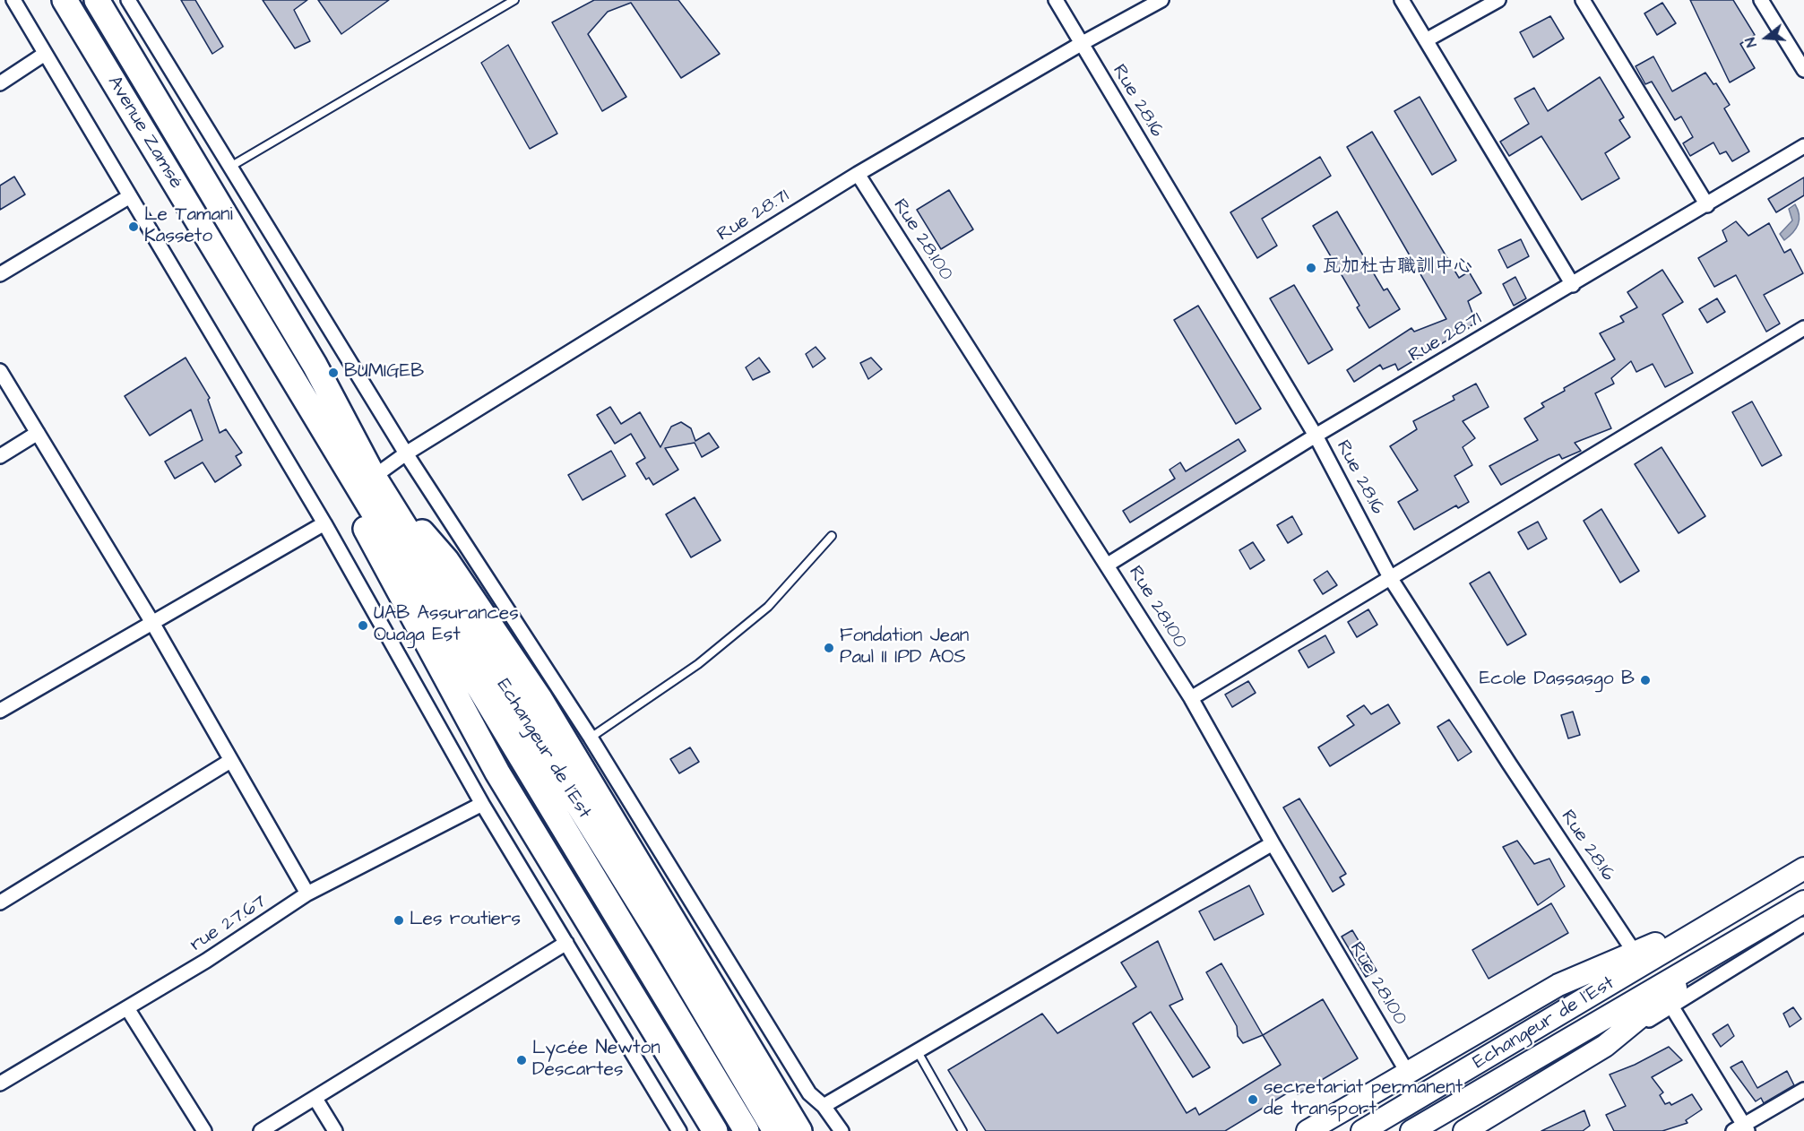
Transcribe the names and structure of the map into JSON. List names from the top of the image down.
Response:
{
  "streets": {
    "highway": ["Avenue Zamsé", "Echangeur de l´Est"],
    "street": [
      "Rue 28.16",
      "Rue 28.71",
      "Rue 28.100",
      "rue 27.67"
    ]
  },
  "crossings": [
    ["Rue 28.16", "Rue 28.71"],
    ["Rue 28.16", "Echangeur de l´Est"],
    ["Avenue Zamsé", "Echangeur de l´Est"],
    ["Rue 28.71", "Rue 28.100"],
    ["Rue 28.71", "Echangeur de l´Est"]
  ],
  "places": [
    "Le Tamani Kasseto",
    "瓦加杜古職訓中心",
    "BUMIGEB",
    "UAB Assurances Ouaga Est",
    "Fondation Jean Paul II IPD AOS",
    "Ecole Dassasgo B",
    "Les routiers",
    "Lycée Newton Descartes",
    "secretariat permanent de transport"
  ],
  "north": "left"
}
